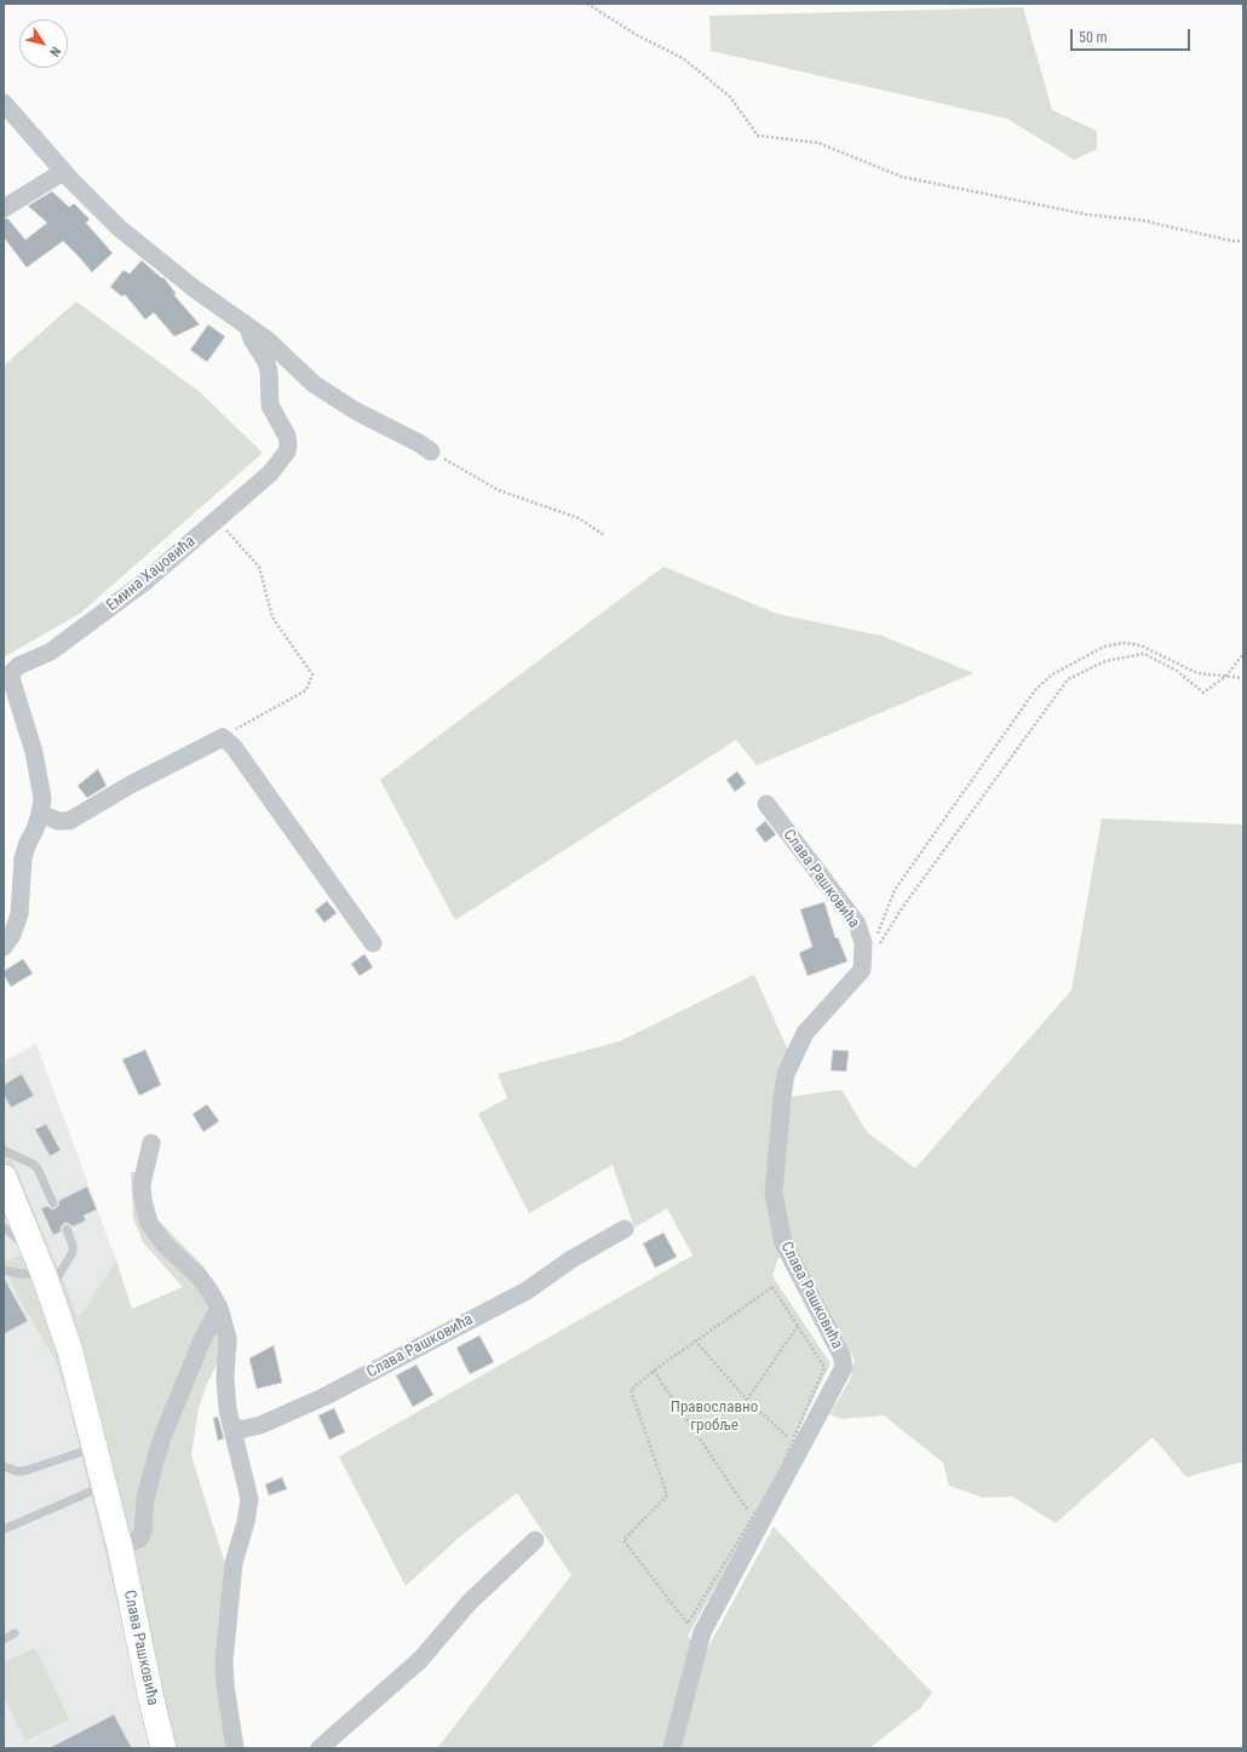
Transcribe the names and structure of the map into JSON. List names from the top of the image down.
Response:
{
  "streets": {
    "main road": ["Слава Рашковића"],
    "street": ["Емина Хаџовића"]
  },
  "parks": ["Православно гробље"],
  "scale_bar": "50 m",
  "north": "bottom right"
}
